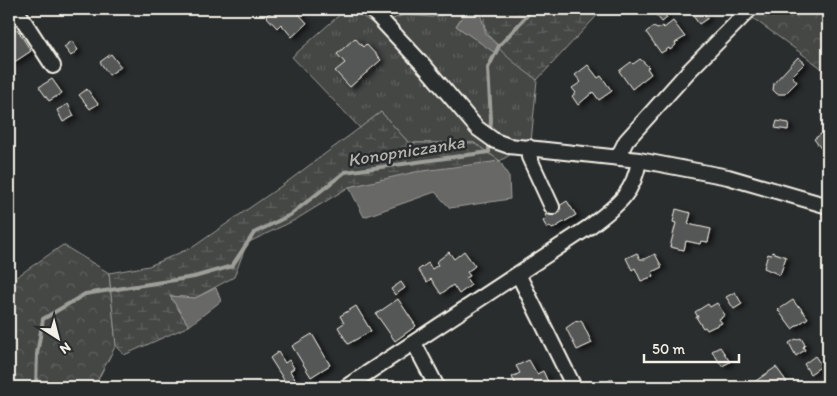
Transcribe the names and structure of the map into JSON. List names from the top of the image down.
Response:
{
  "water": ["Konopniczanka"],
  "scale_bar": "50 m",
  "north": "bottom right"
}
